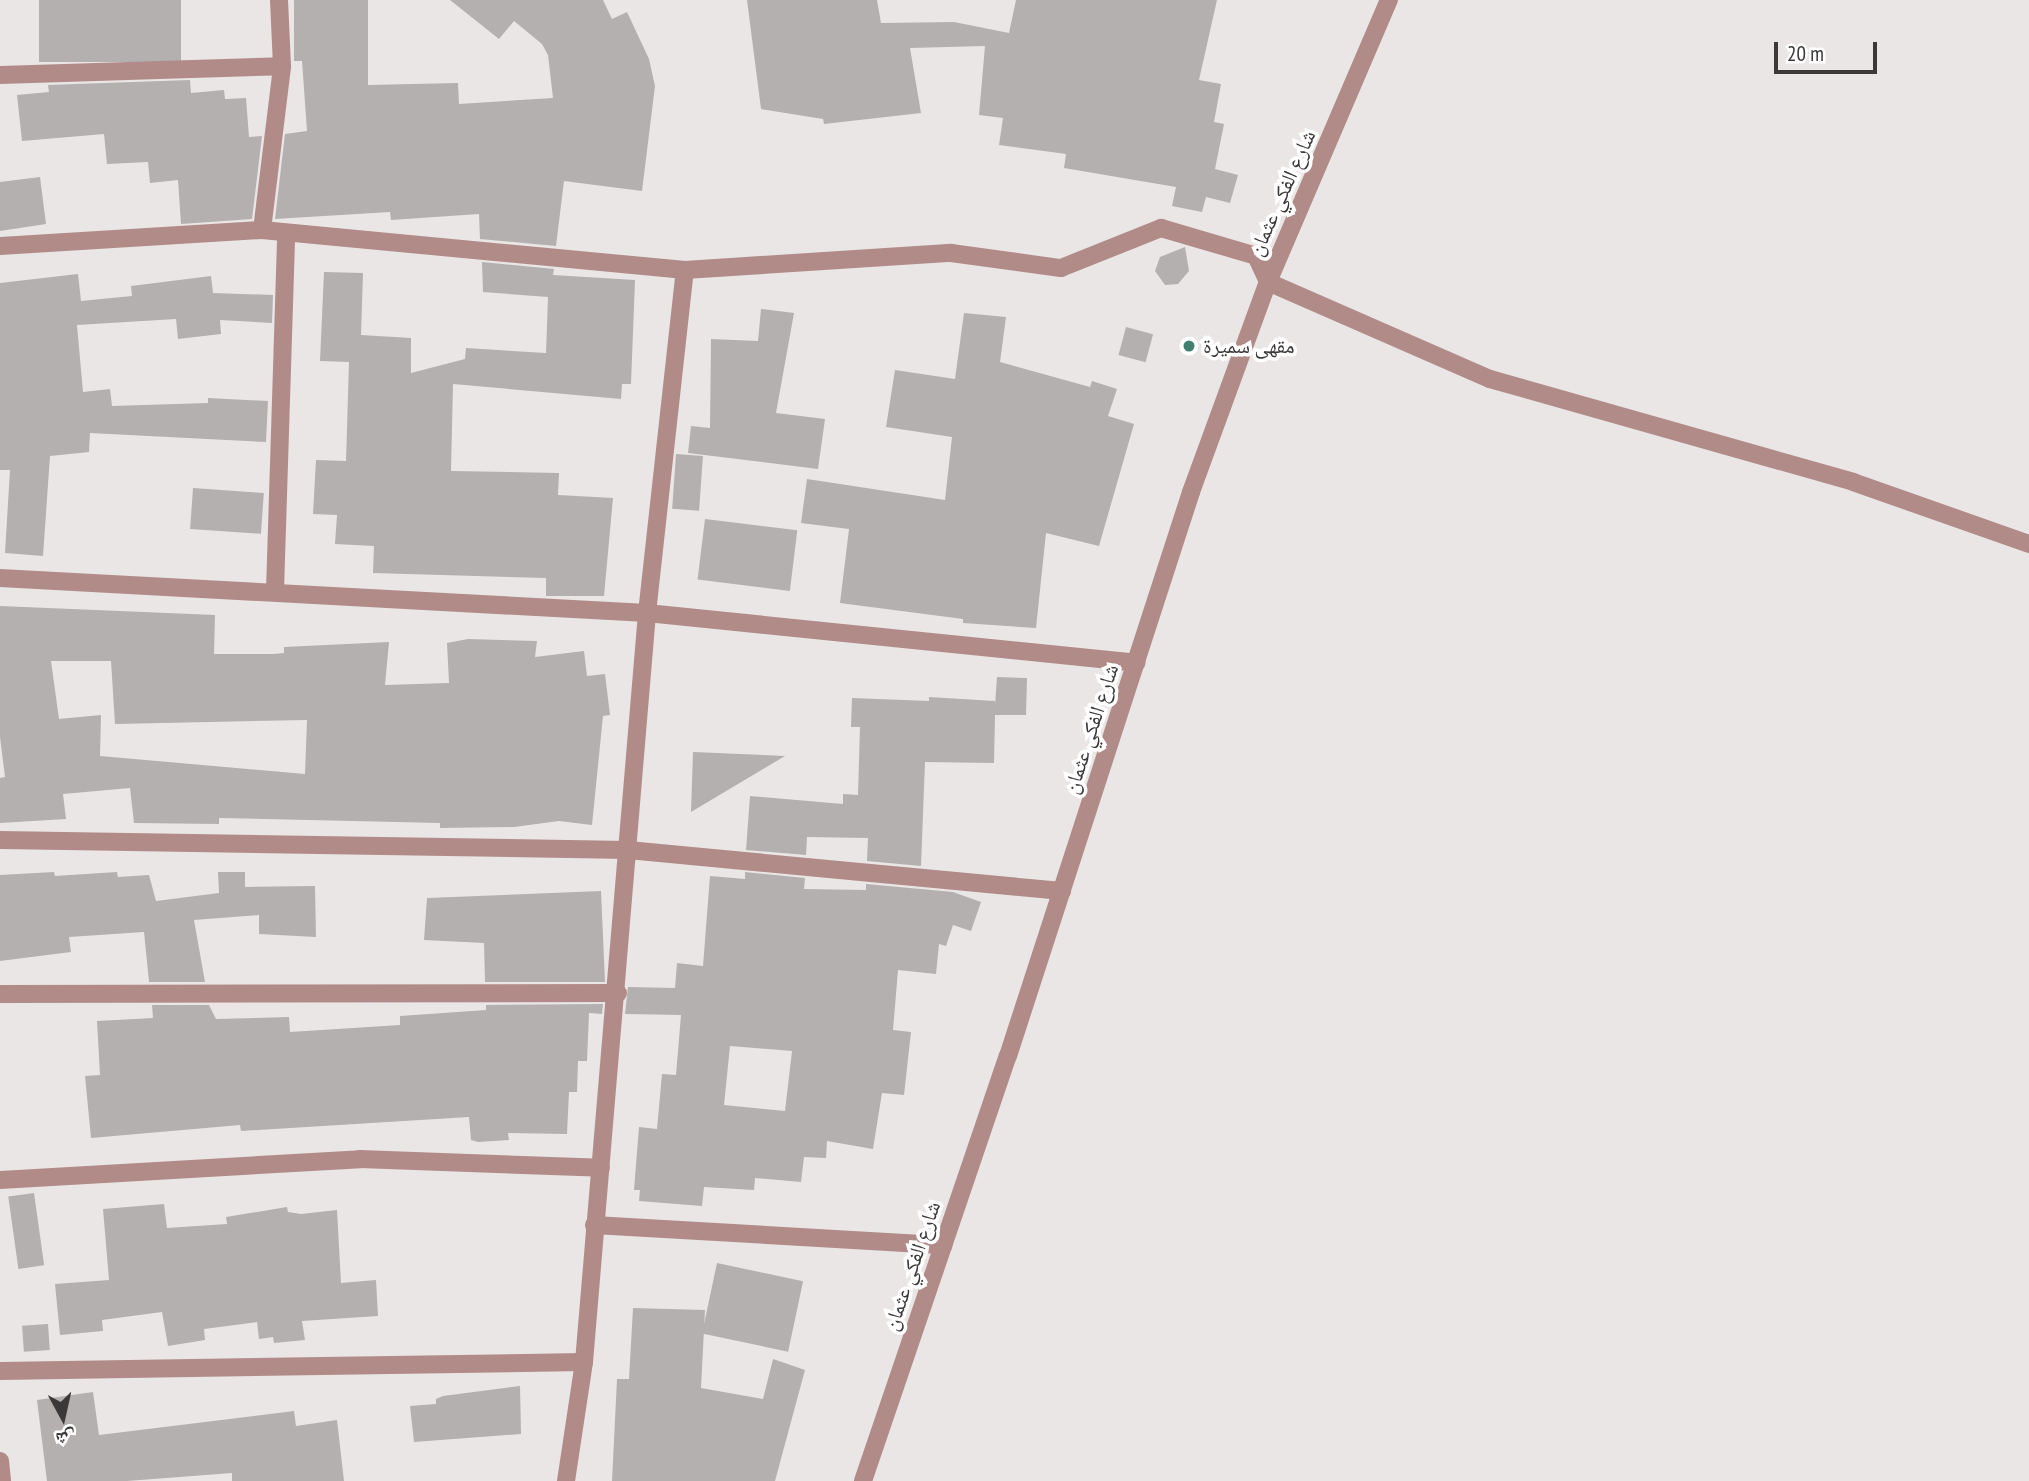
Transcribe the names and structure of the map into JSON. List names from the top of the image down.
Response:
{
  "streets": {
    "street": ["شارع الفكي عثمان"]
  },
  "places": ["مقهى سميرة"],
  "scale_bar": "20 m",
  "north": "bottom"
}
